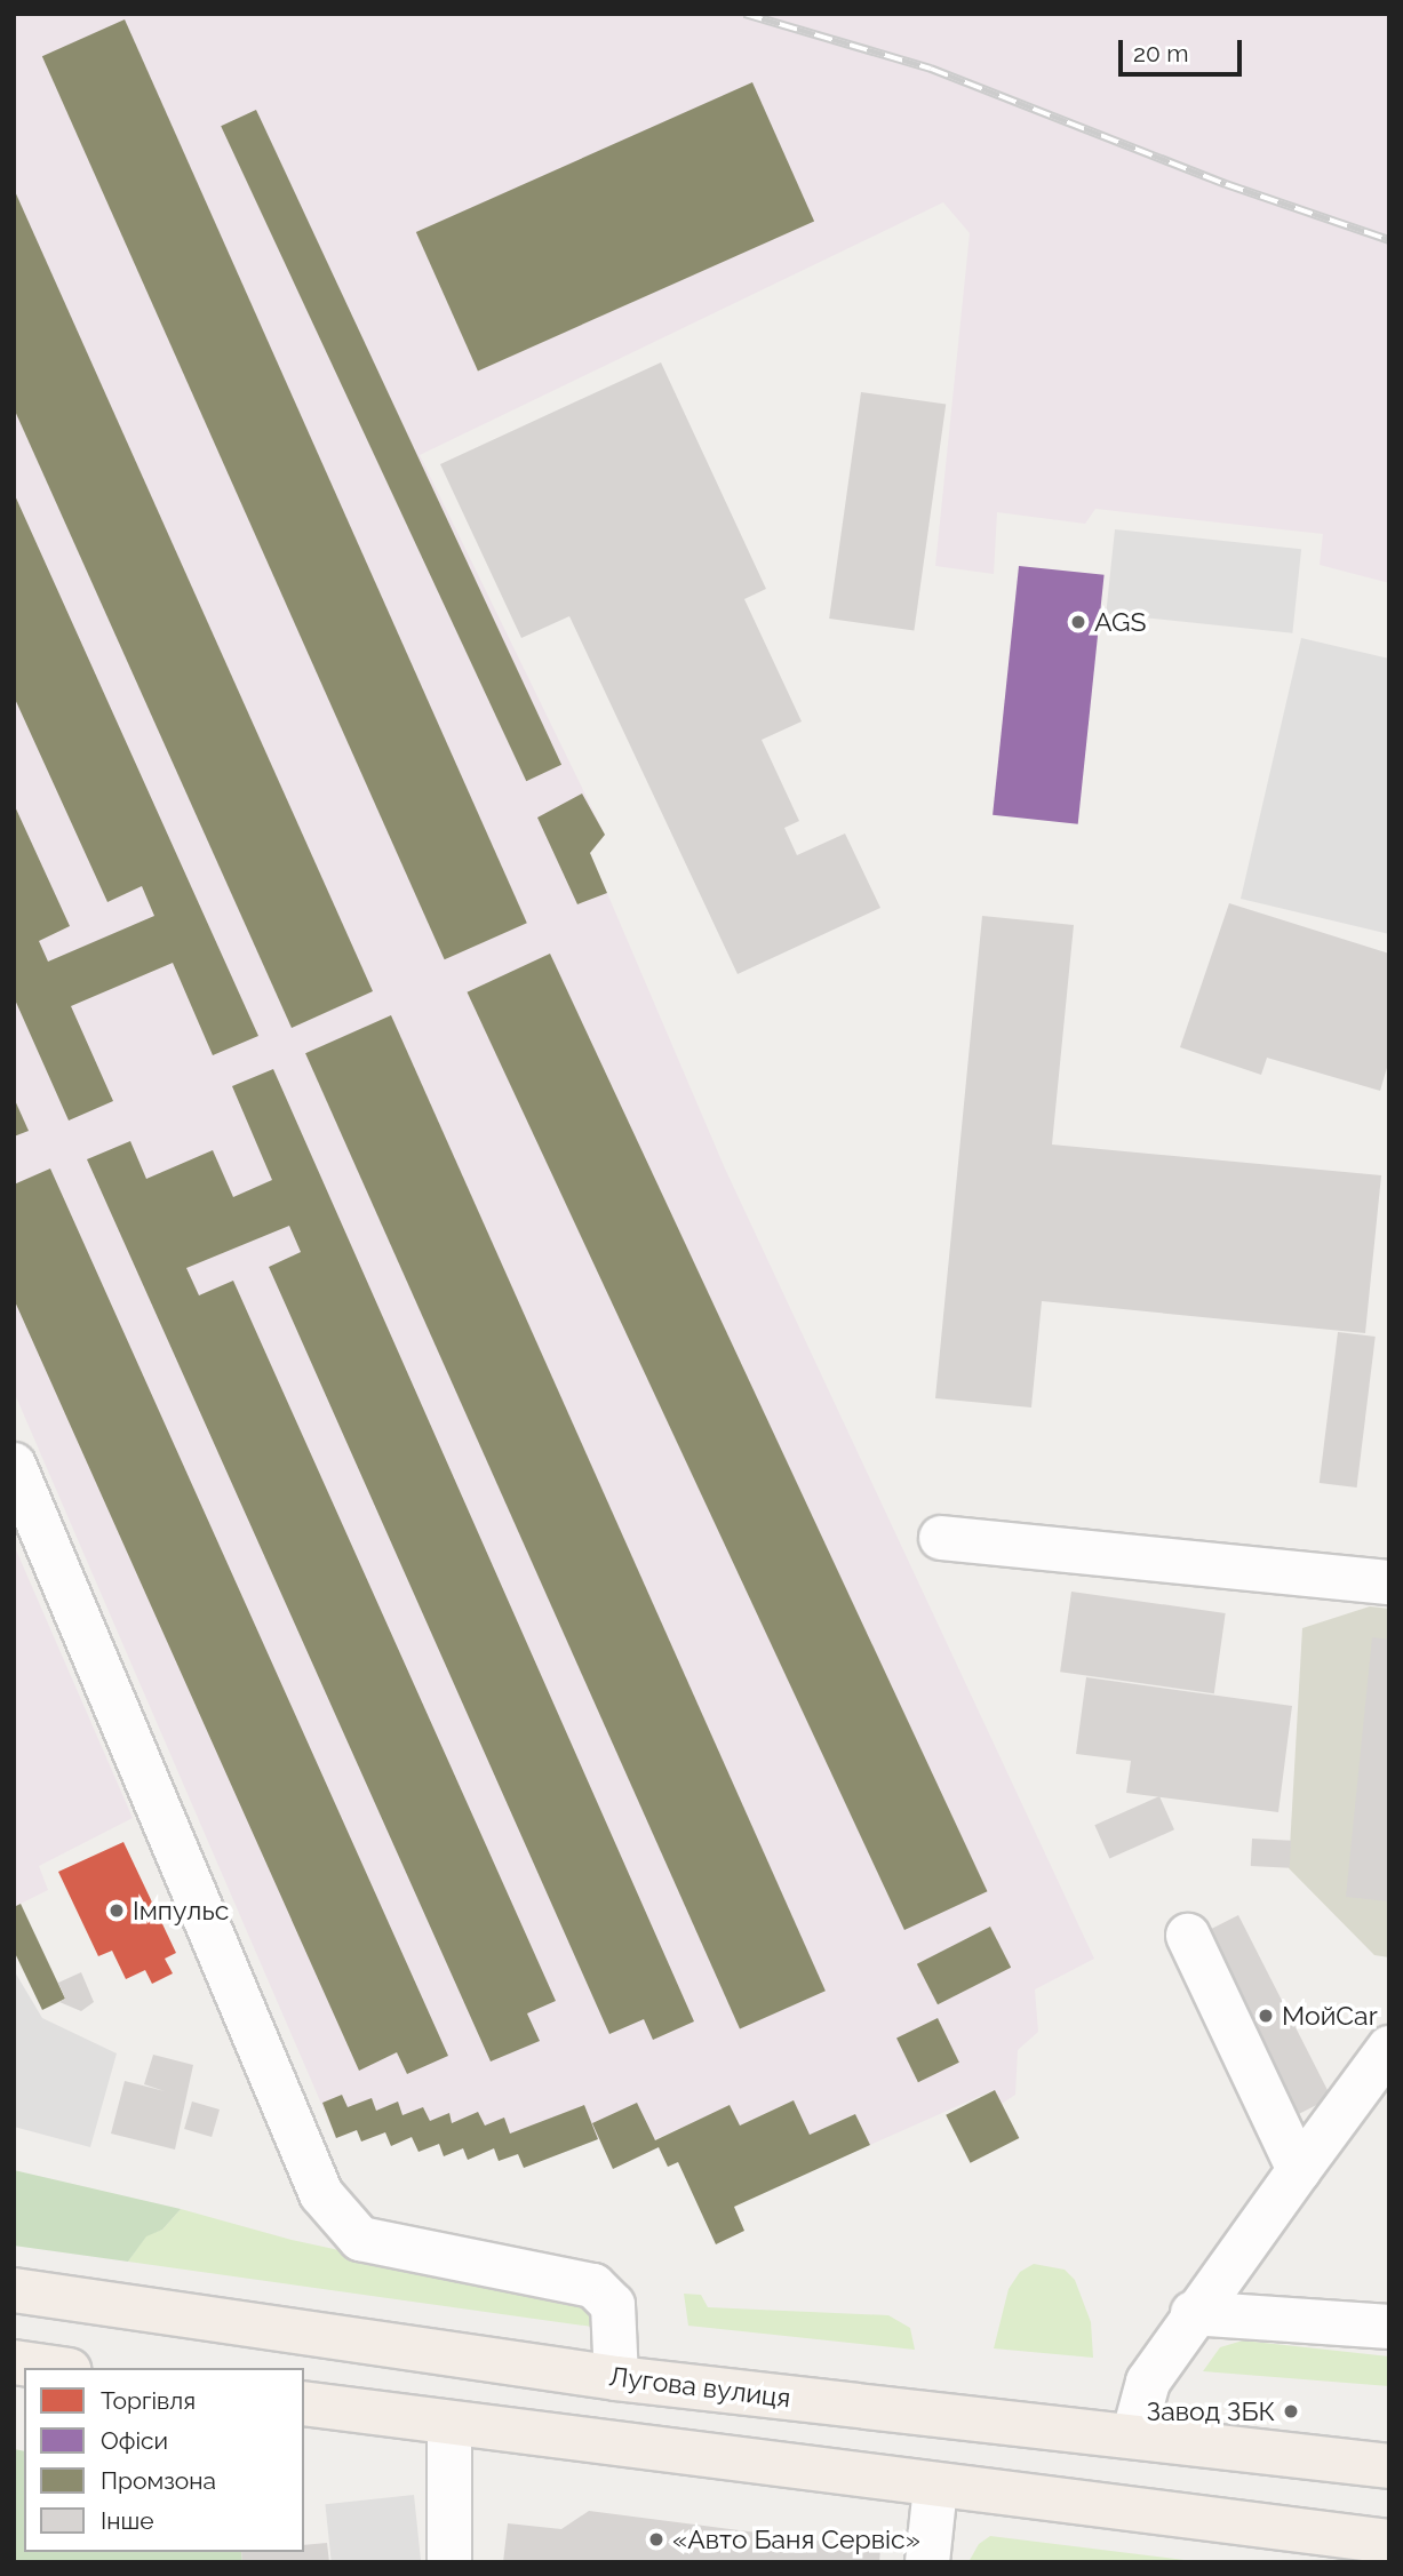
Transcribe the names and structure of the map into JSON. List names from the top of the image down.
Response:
{
  "streets": {
    "main road": ["Лугова вулиця"]
  },
  "places": [
    "AGS",
    "Імпульс",
    "МойCar",
    "Завод ЗБК",
    "«Авто Баня Сервіс»"
  ],
  "legend": [
    "Торгівля",
    "Офіси",
    "Промзона",
    "Інше"
  ],
  "scale_bar": "20 m"
}
